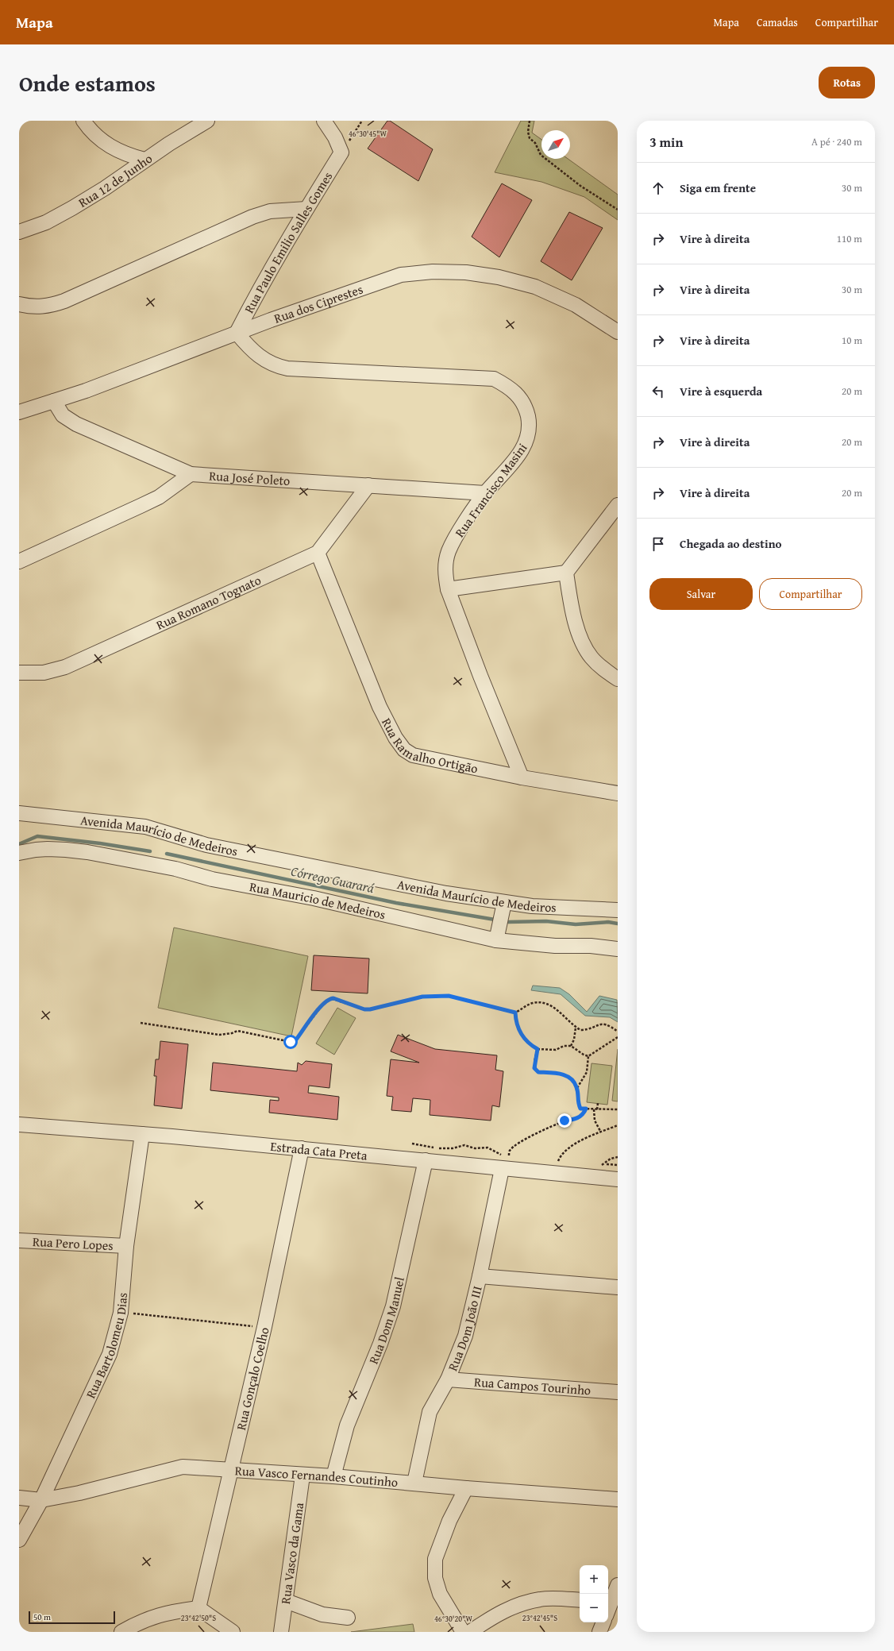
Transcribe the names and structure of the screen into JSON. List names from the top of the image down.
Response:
{
  "streets": {
    "street": [
      "Rua 12 de Junho",
      "Rua Paulo Emilio Salles Gomes",
      "Rua dos Ciprestes",
      "Rua José Poleto",
      "Rua Francisco Masini",
      "Rua Romano Tognato",
      "Rua Ramalho Ortigão",
      "Avenida Maurício de Medeiros",
      "Rua Mauricio de Medeiros",
      "Estrada Cata Preta",
      "Rua Pero Lopes",
      "Rua Dom Manuel",
      "Rua Dom João III",
      "Rua Bartolomeu Dias",
      "Rua Gonçalo Coelho",
      "Rua Campos Tourinho",
      "Rua Vasco Fernandes Coutinho",
      "Rua Vasco da Gama"
    ]
  },
  "crossings": [
    ["Rua Paulo Emilio Salles Gomes", "Rua dos Ciprestes"],
    ["Rua Paulo Emilio Salles Gomes", "Rua Francisco Masini"],
    ["Rua dos Ciprestes", "Rua José Poleto"],
    ["Rua dos Ciprestes", "Rua Francisco Masini"],
    ["Rua José Poleto", "Rua Francisco Masini"],
    ["Rua José Poleto", "Rua Romano Tognato"],
    ["Rua Francisco Masini", "Rua Ramalho Ortigão"],
    ["Rua Romano Tognato", "Rua Ramalho Ortigão"],
    ["Estrada Cata Preta", "Rua Dom Manuel"],
    ["Estrada Cata Preta", "Rua Dom João III"],
    ["Estrada Cata Preta", "Rua Bartolomeu Dias"],
    ["Estrada Cata Preta", "Rua Gonçalo Coelho"],
    ["Rua Pero Lopes", "Rua Bartolomeu Dias"],
    ["Rua Dom Manuel", "Rua Vasco Fernandes Coutinho"],
    ["Rua Dom João III", "Rua Campos Tourinho"],
    ["Rua Dom João III", "Rua Vasco Fernandes Coutinho"],
    ["Rua Bartolomeu Dias", "Rua Vasco Fernandes Coutinho"],
    ["Rua Gonçalo Coelho", "Rua Vasco Fernandes Coutinho"],
    ["Rua Vasco Fernandes Coutinho", "Rua Vasco da Gama"]
  ],
  "water": ["Córrego Guarará"],
  "scale_bar": "50 m",
  "north": "top right",
  "page": {
    "header": "Mapa",
    "nav": ["Mapa", "Camadas", "Compartilhar"],
    "title": "Onde estamos",
    "buttons": [
      "Rotas",
      ["Salvar", "Compartilhar"]
    ],
    "heading": ["3 min", "A pé · 240 m"],
    "list": [
      ["Siga em frente", "30 m"],
      ["Vire à direita", "110 m"],
      ["Vire à direita", "30 m"],
      ["Vire à direita", "10 m"],
      ["Vire à esquerda", "20 m"],
      ["Vire à direita", "20 m"],
      ["Vire à direita", "20 m"],
      "Chegada ao destino"
    ],
    "map_buttons": ["+", "−"],
    "scale": "50 m"
  },
  "coordinates": [
    "46°30'45\"W",
    "23°42'50\"S",
    "23°42'45\"S",
    "46°30'20\"W"
  ]
}
